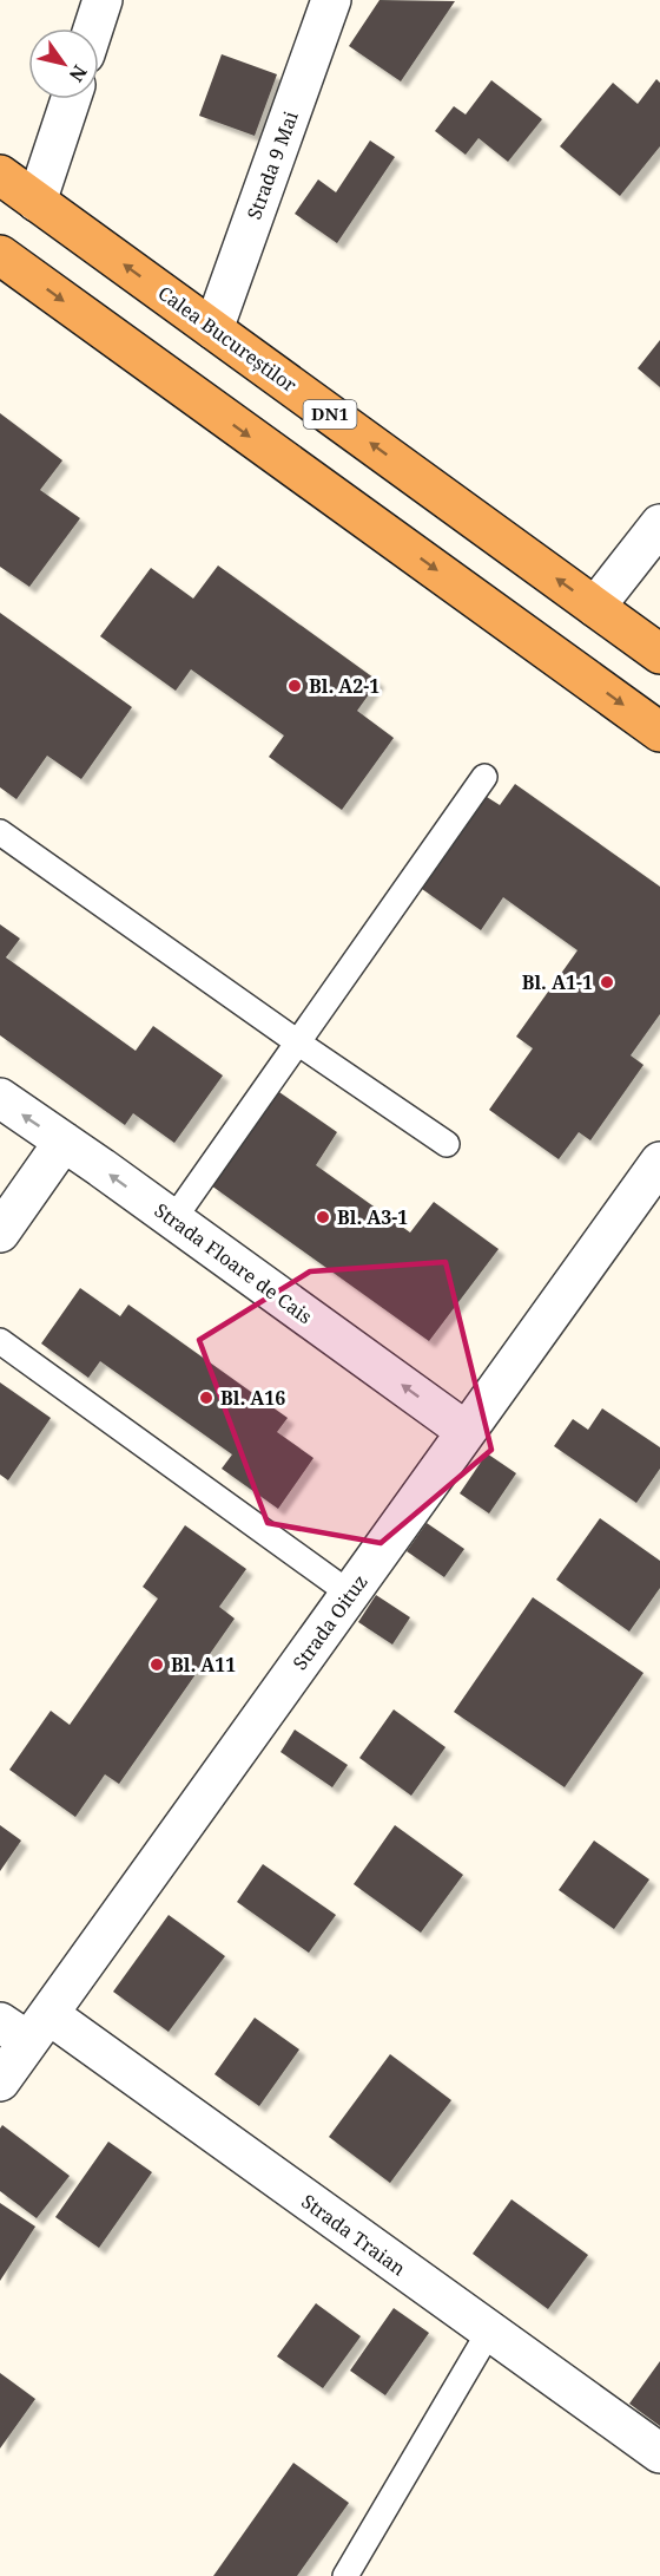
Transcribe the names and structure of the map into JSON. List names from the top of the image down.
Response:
{
  "streets": {
    "highway": ["Calea Bucureștilor", "DN1"],
    "street": [
      "Strada 9 Mai",
      "Strada Floare de Cais",
      "Strada Oituz",
      "Strada Traian"
    ]
  },
  "crossings": [
    ["Strada 9 Mai", "Calea Bucureștilor"],
    ["Strada Floare de Cais", "Strada Oituz"],
    ["Strada Oituz", "Strada Traian"]
  ],
  "one_way": ["Strada Floare de Cais"],
  "places": [
    "Bl. A2-1",
    "Bl. A1-1",
    "Bl. A3-1",
    "Bl. A16",
    "Bl. A11"
  ],
  "north": "bottom right"
}
